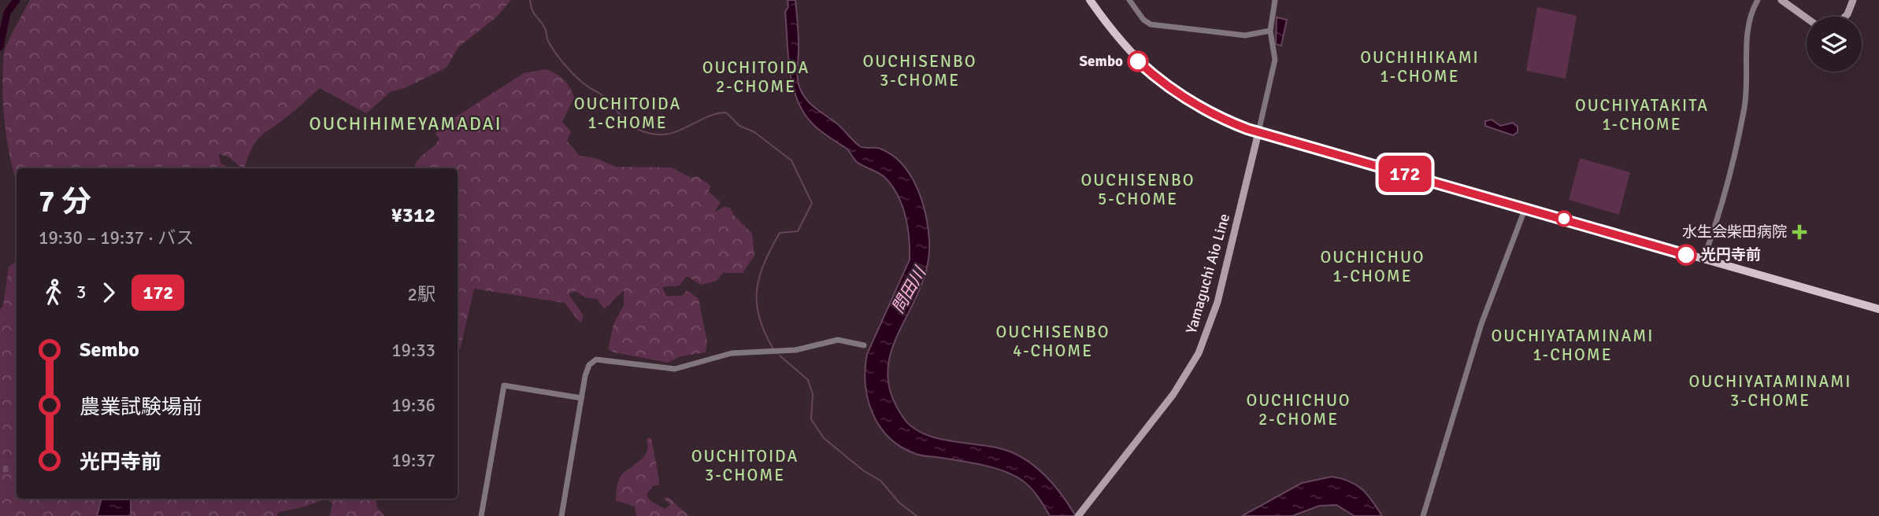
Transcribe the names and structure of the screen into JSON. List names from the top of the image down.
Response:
{
  "streets": {
    "main road": ["Yamaguchi Aio Line"]
  },
  "districts": [
    "OUCHIHIKAMI 1-CHOME",
    "OUCHISENBO 3-CHOME",
    "OUCHITOIDA 2-CHOME",
    "OUCHITOIDA 1-CHOME",
    "OUCHIYATAKITA 1-CHOME",
    "OUCHIHIMEYAMADAI",
    "OUCHISENBO 5-CHOME",
    "OUCHICHUO 1-CHOME",
    "OUCHISENBO 4-CHOME",
    "OUCHIYATAMINAMI 1-CHOME",
    "OUCHIYATAMINAMI 3-CHOME",
    "OUCHICHUO 2-CHOME",
    "OUCHITOIDA 3-CHOME"
  ],
  "water": ["問田川"],
  "places": {
    "other": ["Sembo", "光円寺前"],
    "health": ["水生会柴田病院"]
  },
  "lines": ["bus line 172"],
  "page": {
    "on_map": "172",
    "heading": ["7 分", "19:30 – 19:37 · バス", "¥312"],
    "legs": ["3", "172", "2駅"],
    "list": [
      {
        "name": "Sembo",
        "value": "19:33"
      },
      {
        "name": "農業試験場前",
        "value": "19:36"
      },
      {
        "name": "光円寺前",
        "value": "19:37"
      }
    ]
  }
}
